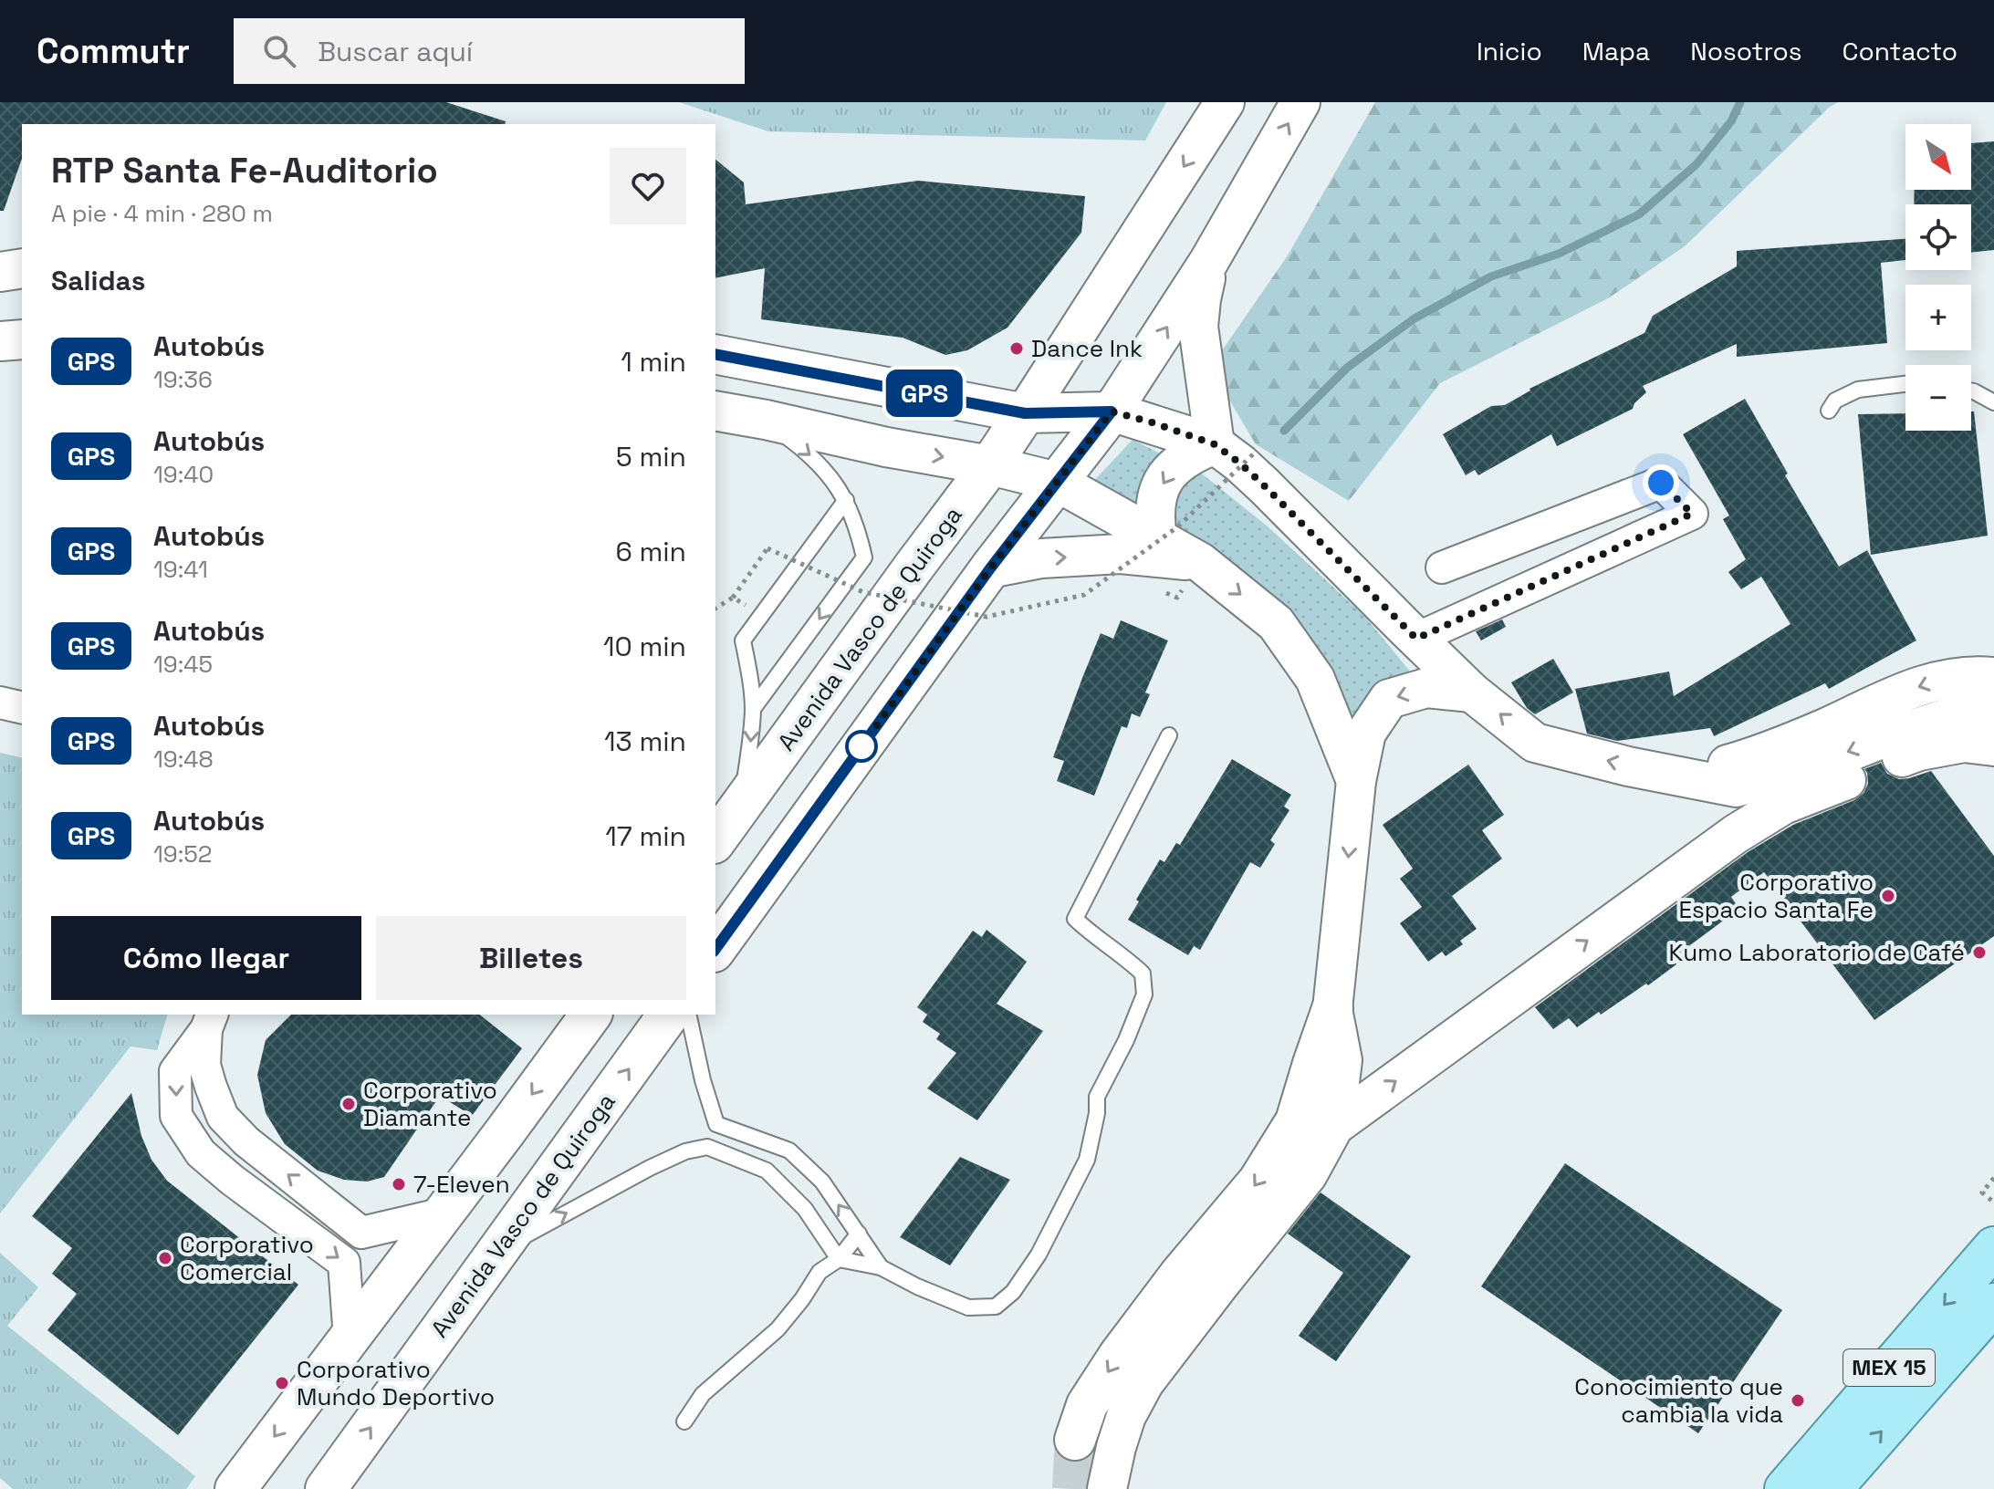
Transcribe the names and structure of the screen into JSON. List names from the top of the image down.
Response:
{
  "streets": {
    "main road": ["Avenida Vasco de Quiroga", "MEX 15"]
  },
  "places": [
    "Dance Ink",
    "Corporativo Espacio Santa Fe",
    "Kumo Laboratorio de Café",
    "Corporativo Diamante",
    "7-Eleven",
    "Corporativo Comercial",
    "Corporativo Mundo Deportivo",
    "Conocimiento que cambia la vida"
  ],
  "lines": ["bus line GPS"],
  "north": "bottom right",
  "page": {
    "header": "Commutr",
    "search": "Buscar aquí",
    "nav": [
      "Inicio",
      "Mapa",
      "Nosotros",
      "Contacto"
    ],
    "on_map": "GPS",
    "map_buttons": ["+", "−"],
    "heading": [
      ["RTP Santa Fe-Auditorio", "A pie · 4 min · 280 m"],
      "Salidas"
    ],
    "list": [
      {
        "mark": "GPS",
        "name": "Autobús",
        "note": "19:36",
        "value": "1 min"
      },
      {
        "mark": "GPS",
        "name": "Autobús",
        "note": "19:40",
        "value": "5 min"
      },
      {
        "mark": "GPS",
        "name": "Autobús",
        "note": "19:41",
        "value": "6 min"
      },
      {
        "mark": "GPS",
        "name": "Autobús",
        "note": "19:45",
        "value": "10 min"
      },
      {
        "mark": "GPS",
        "name": "Autobús",
        "note": "19:48",
        "value": "13 min"
      },
      {
        "mark": "GPS",
        "name": "Autobús",
        "note": "19:52",
        "value": "17 min"
      }
    ],
    "buttons": ["Cómo llegar", "Billetes"]
  }
}
